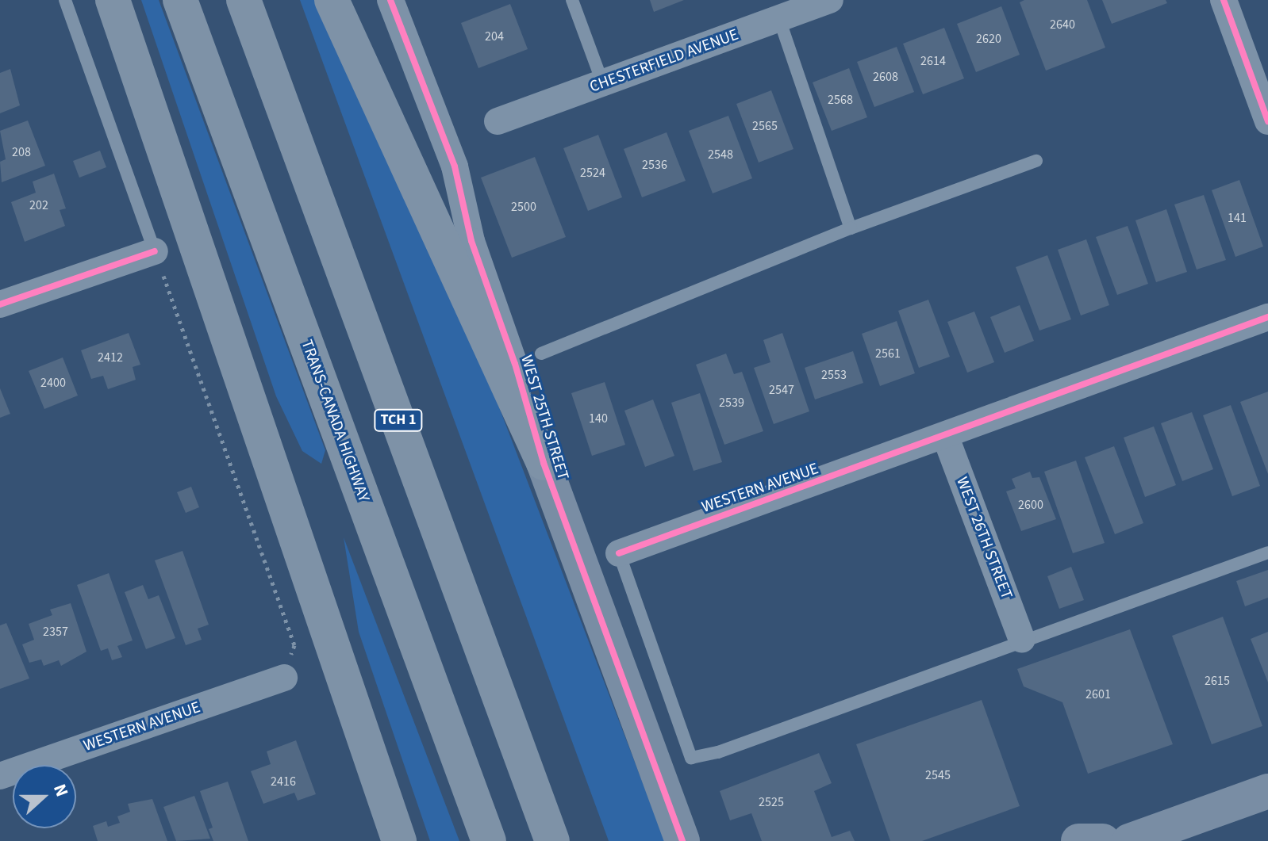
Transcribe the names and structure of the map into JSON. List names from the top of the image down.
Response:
{
  "streets": {
    "highway": ["TCH 1", "TRANS-CANADA HIGHWAY"],
    "street": [
      "CHESTERFIELD AVENUE",
      "WEST 25TH STREET",
      "WESTERN AVENUE",
      "WEST 26TH STREET"
    ]
  },
  "crossings": [
    ["WESTERN AVENUE", "WEST 26TH STREET"]
  ],
  "house_numbers": [
    "2640",
    "204",
    "2620",
    "2614",
    "2608",
    "2568",
    "2565",
    "208",
    "2548",
    "2536",
    "2524",
    "202",
    "2500",
    "141",
    "2561",
    "2412",
    "2553",
    "2400",
    "2547",
    "2539",
    "140",
    "2600",
    "2357",
    "2615",
    "2601",
    "2545",
    "2416",
    "2525"
  ],
  "north": "right"
}
